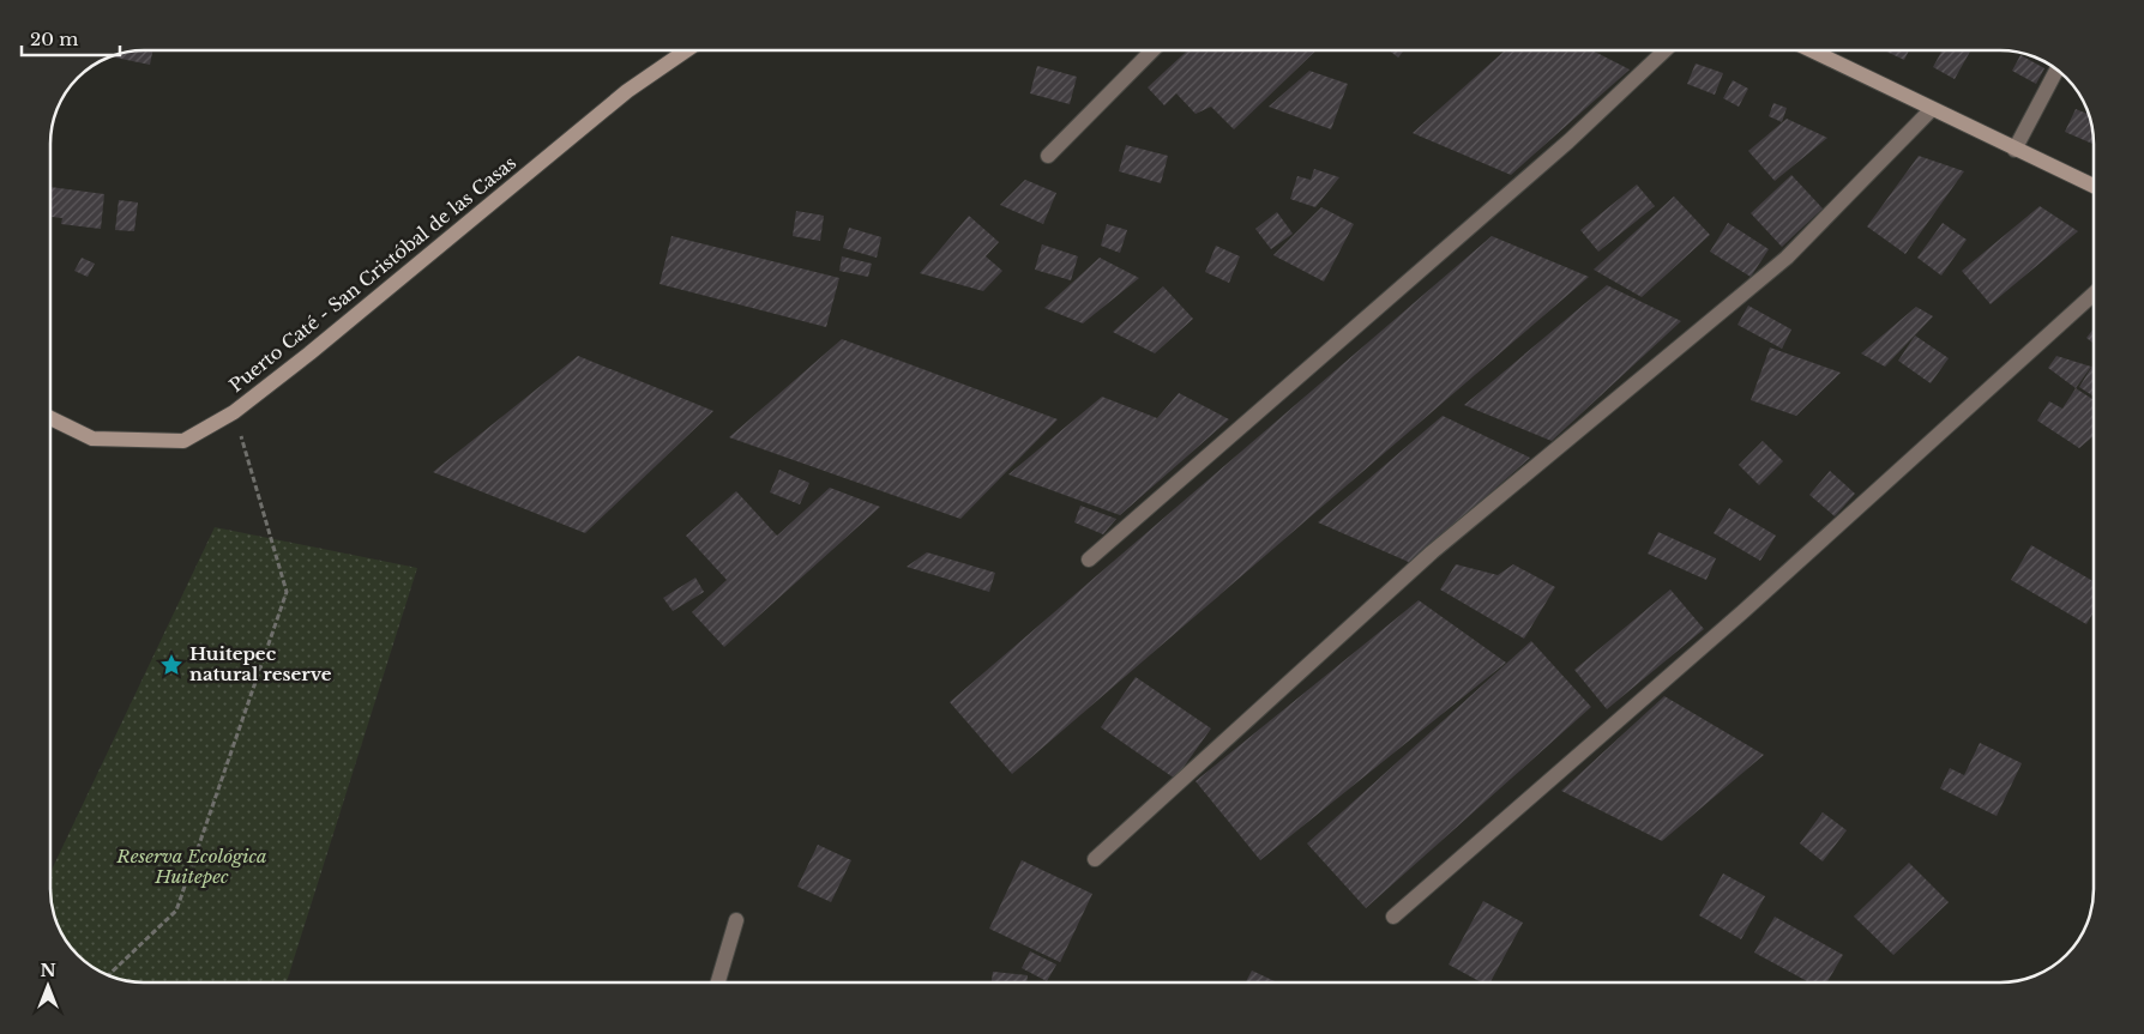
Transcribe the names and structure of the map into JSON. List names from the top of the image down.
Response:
{
  "streets": {
    "main road": ["Puerto Caté - San Cristóbal de las Casas"]
  },
  "parks": ["Reserva Ecológica Huitepec"],
  "places": {
    "place": ["Huitepec natural reserve"]
  },
  "scale_bar": "20 m",
  "north": "top"
}
